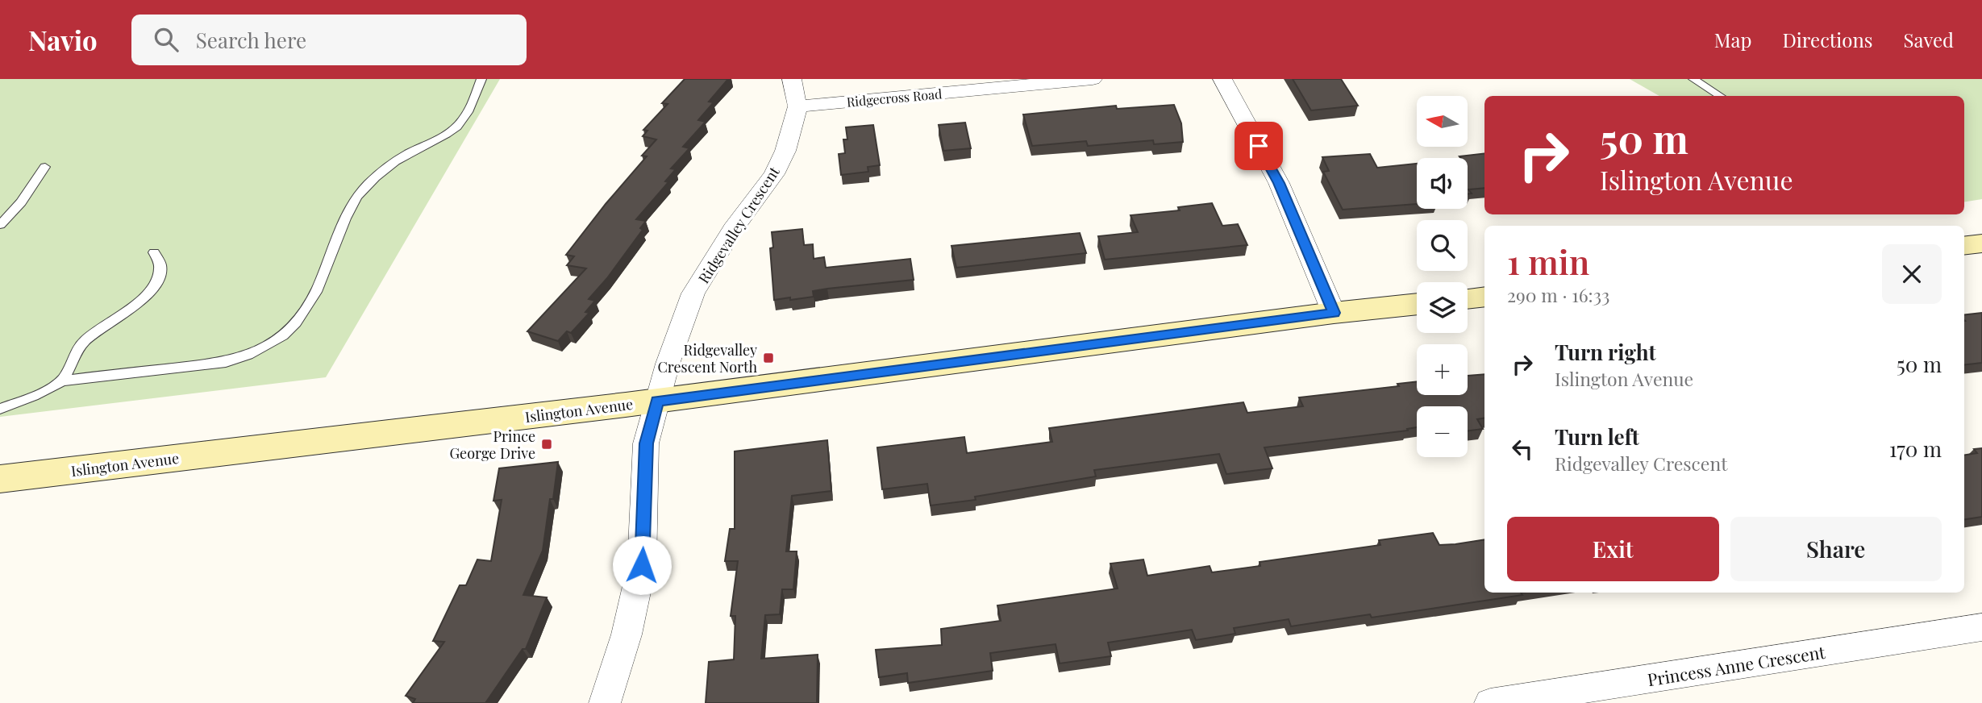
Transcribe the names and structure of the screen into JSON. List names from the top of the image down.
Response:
{
  "streets": {
    "main road": ["Islington Avenue"],
    "street": ["Ridgecross Road", "Ridgevalley Crescent", "Princess Anne Crescent"]
  },
  "crossings": [
    ["Ridgecross Road", "Ridgevalley Crescent"],
    ["Ridgevalley Crescent", "Islington Avenue"]
  ],
  "places": {
    "transit": ["Ridgevalley Crescent North", "Prince George Drive"]
  },
  "north": "left",
  "page": {
    "header": "Navio",
    "search": "Search here",
    "nav": ["Map", "Directions", "Saved"],
    "map_buttons": ["+", "−"],
    "turn": ["50 m", "Islington Avenue"],
    "heading": ["1 min", "290 m · 16:33"],
    "list": [
      {
        "name": "Turn right",
        "note": "Islington Avenue",
        "value": "50 m"
      },
      {
        "name": "Turn left",
        "note": "Ridgevalley Crescent",
        "value": "170 m"
      }
    ],
    "buttons": ["Exit", "Share"]
  }
}
